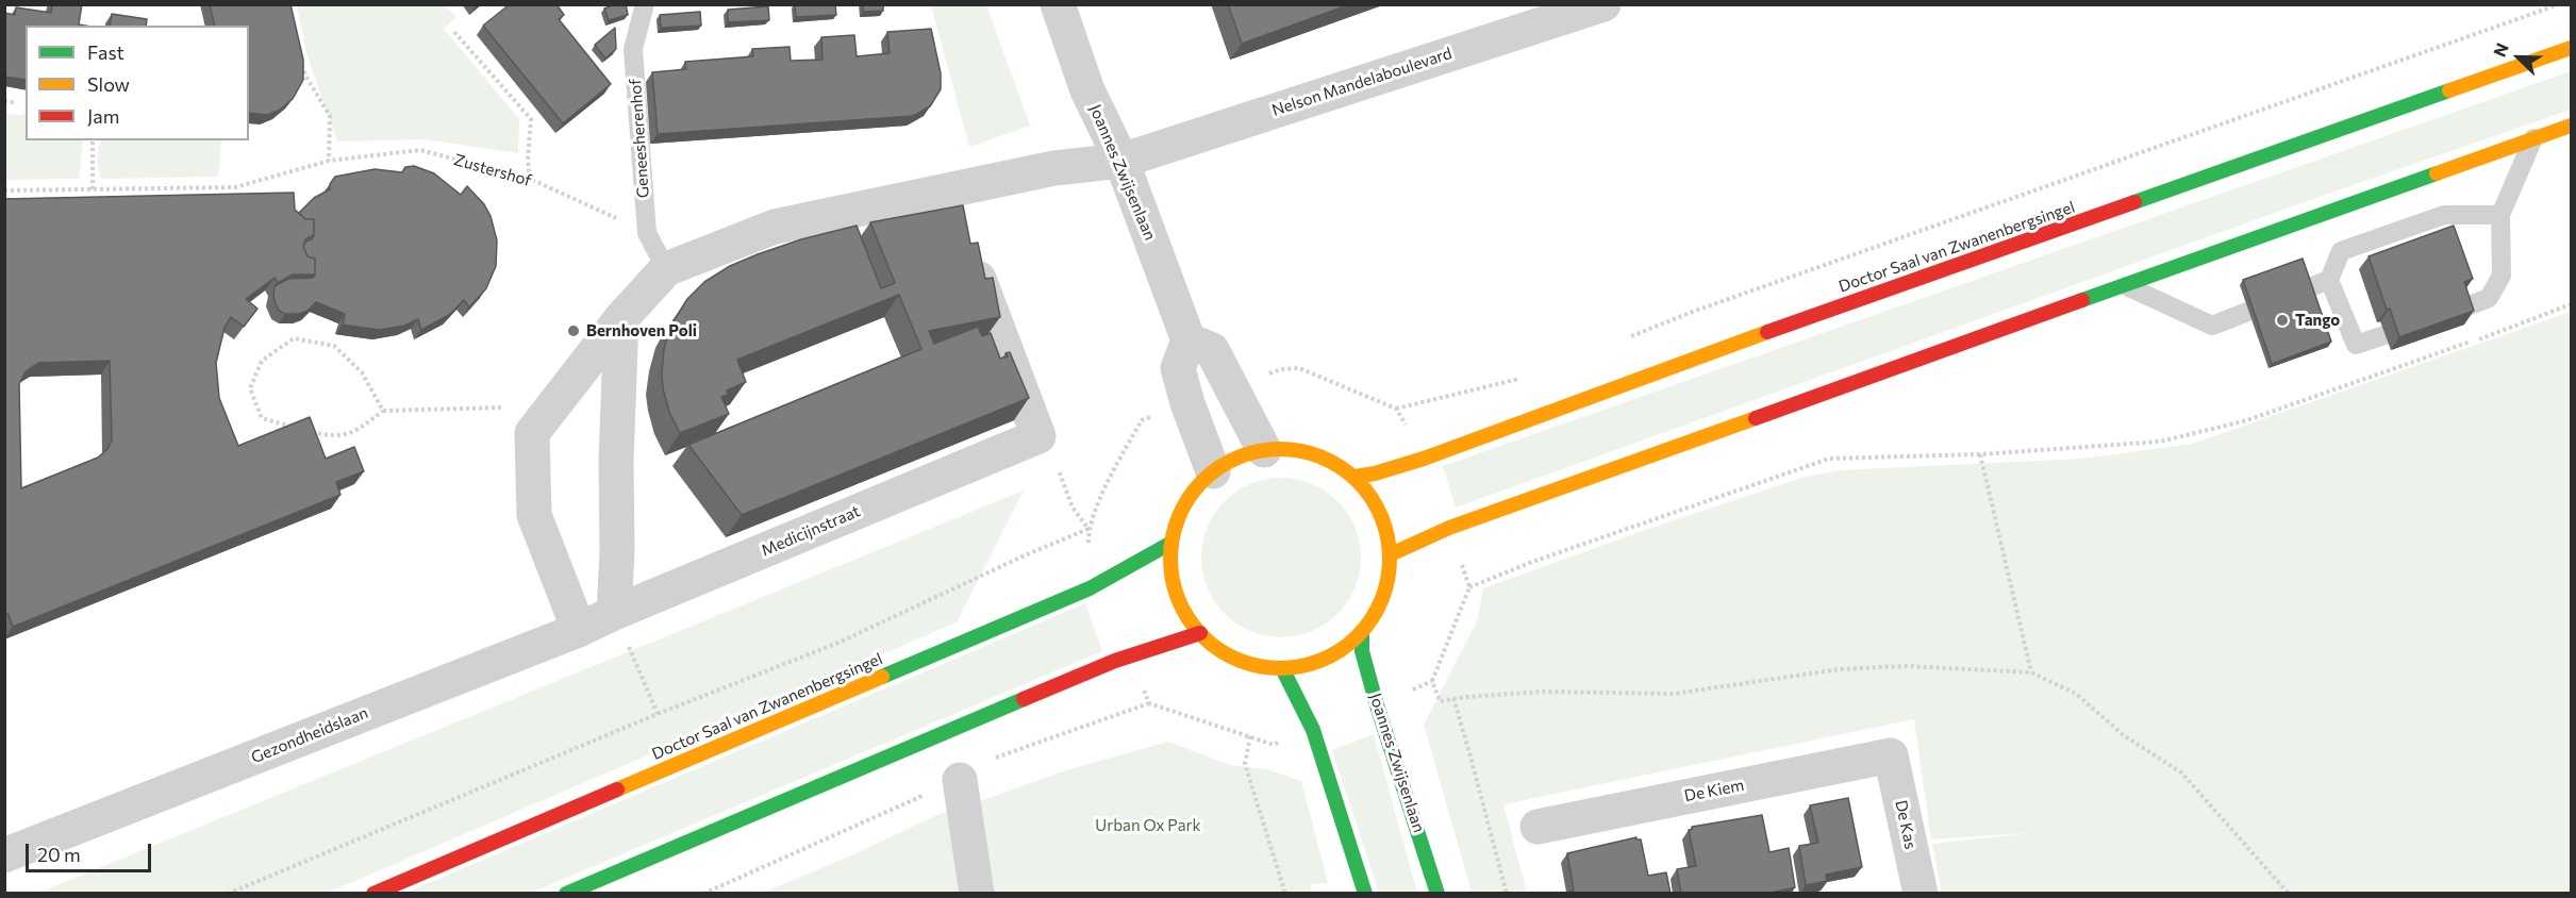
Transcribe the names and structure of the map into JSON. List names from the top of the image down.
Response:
{
  "streets": {
    "main road": ["Joannes Zwijsenlaan", "Doctor Saal van Zwanenbergsingel"],
    "street": [
      "Nelson Mandelaboulevard",
      "Medicijnstraat",
      "Gezondheidslaan",
      "De Kiem",
      "De Kas"
    ],
    "lane": ["Geneesherenhof"],
    "path": ["Zustershof"]
  },
  "crossings": [
    ["Nelson Mandelaboulevard", "Joannes Zwijsenlaan"],
    ["Geneesherenhof", "Zustershof"],
    ["Joannes Zwijsenlaan", "Doctor Saal van Zwanenbergsingel"],
    ["Medicijnstraat", "Gezondheidslaan"],
    ["De Kiem", "De Kas"]
  ],
  "parks": ["Urban Ox Park"],
  "places": ["Tango", "Bernhoven Poli"],
  "legend": ["Fast", "Slow", "Jam"],
  "scale_bar": "20 m",
  "north": "top left"
}
